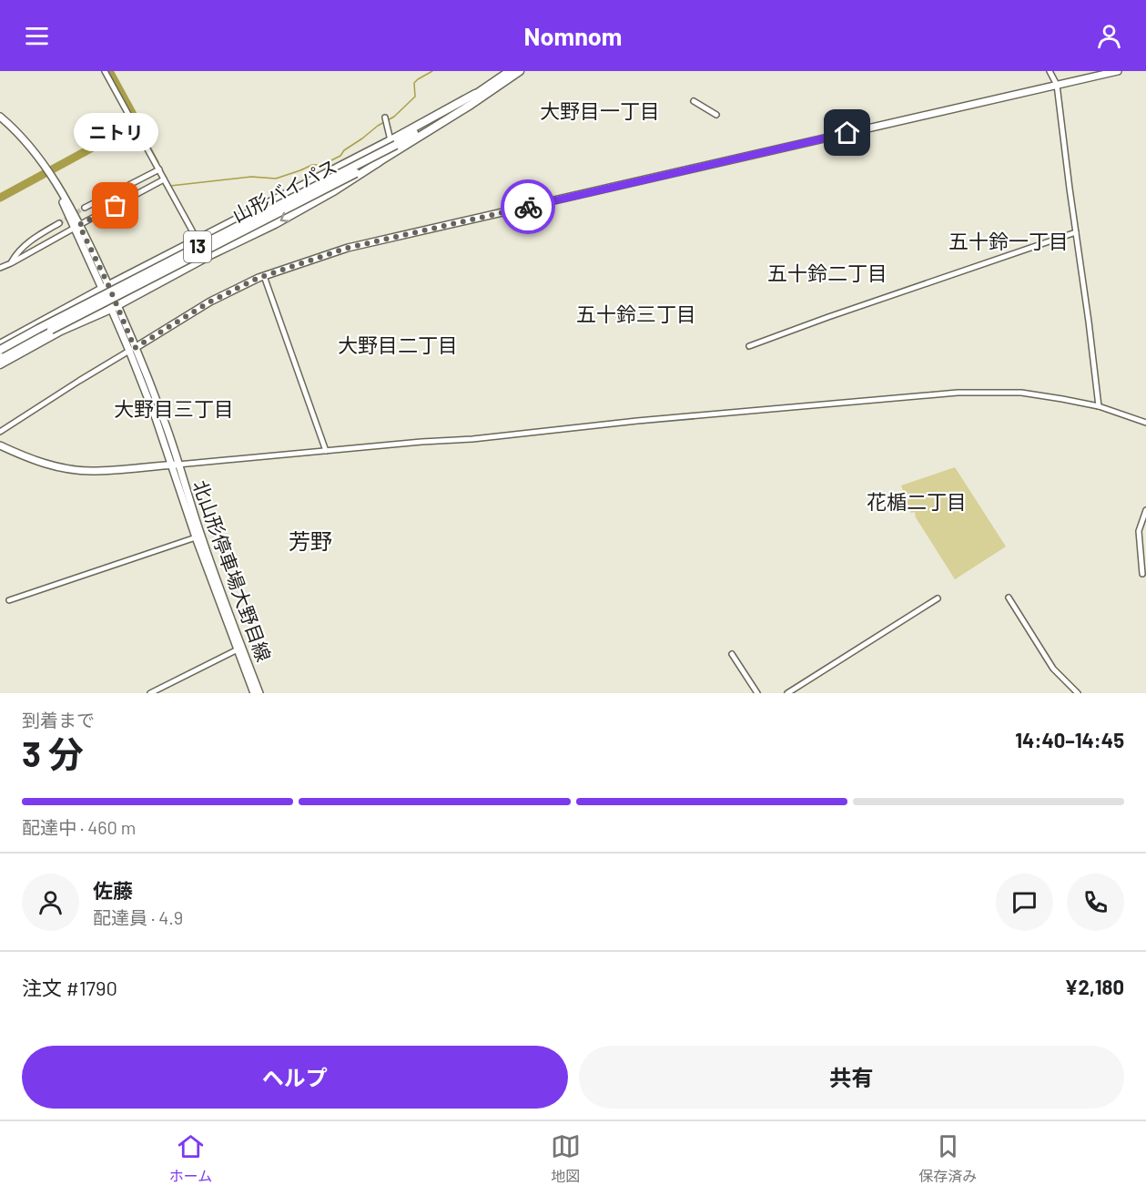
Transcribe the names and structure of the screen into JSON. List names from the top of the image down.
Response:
{
  "streets": {
    "highway": ["山形バイパス", "13"],
    "main road": ["北山形停車場大野目線"]
  },
  "districts": [
    "大野目一丁目",
    "五十鈴一丁目",
    "五十鈴二丁目",
    "五十鈴三丁目",
    "大野目二丁目",
    "大野目三丁目",
    "花楯二丁目",
    "芳野"
  ],
  "places": ["ニトリ"],
  "page": {
    "header": "Nomnom",
    "bubble": "ニトリ",
    "heading": ["3 分", "到着まで", "14:40–14:45"],
    "panel": [
      "佐藤",
      "配達員 · 4.9",
      "注文 #1790",
      "¥2,180"
    ],
    "bar": "配達中 · 460 m",
    "buttons": ["ヘルプ", "共有"],
    "tabs": ["ホーム", "地図", "保存済み"]
  }
}
